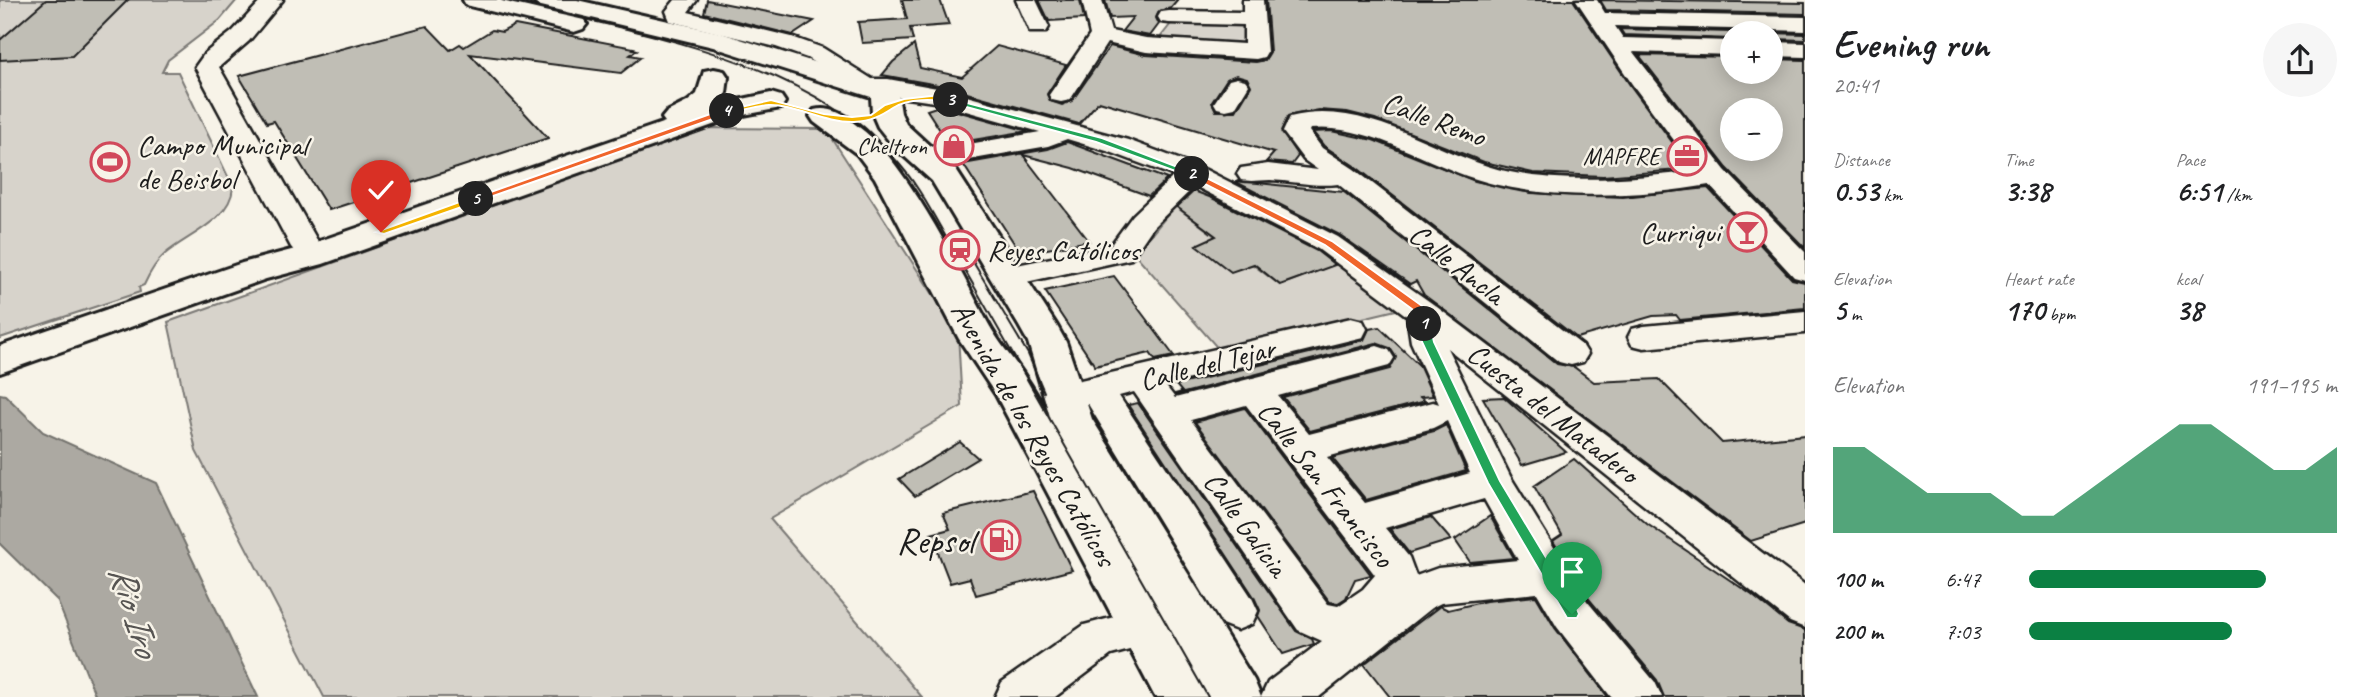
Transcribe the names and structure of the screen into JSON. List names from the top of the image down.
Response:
{
  "streets": {
    "main road": ["Avenida de los Reyes Católicos"],
    "street": [
      "Calle Remo",
      "Calle Ancla",
      "Calle del Tejar",
      "Cuesta del Matadero",
      "Calle San Francisco",
      "Calle Galicia"
    ]
  },
  "crossings": [
    ["Calle Remo", "Calle Ancla"],
    ["Calle del Tejar", "Avenida de los Reyes Católicos"],
    ["Calle del Tejar", "Calle Galicia"],
    ["Cuesta del Matadero", "Avenida de los Reyes Católicos"],
    ["Calle San Francisco", "Calle Galicia"]
  ],
  "water": ["Rio Iro"],
  "places": {
    "shop": ["Cheltron"],
    "office": ["MAPFRE"],
    "sports": ["Campo Municipal de Beisbol"],
    "bar": ["Curriqui"],
    "station": ["Reyes Católicos"],
    "fuel station": ["Repsol"]
  },
  "page": {
    "heading": ["Evening run", "20:41"],
    "map_buttons": ["+", "−"],
    "pins": [
      "3",
      "4",
      "2",
      "5",
      "1"
    ],
    "stats": [
      ["Distance", "0.53 km"],
      ["Time", "3:38"],
      ["Pace", "6:51 /km"],
      ["Elevation", "5 m"],
      ["Heart rate", "170 bpm"],
      ["kcal", "38"]
    ],
    "chart": ["Elevation", "191–195 m"],
    "list": [
      {
        "name": "100 m",
        "note": "6:47"
      },
      {
        "name": "200 m",
        "note": "7:03"
      }
    ]
  }
}
